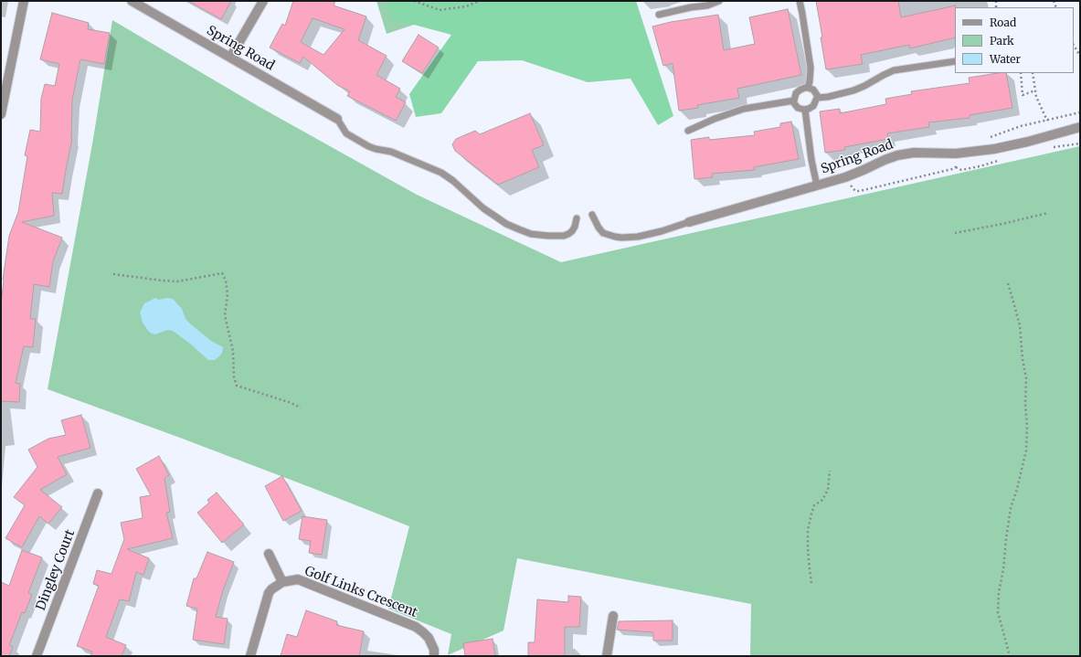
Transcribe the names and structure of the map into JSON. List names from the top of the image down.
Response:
{
  "streets": {
    "street": ["Spring Road", "Dingley Court", "Golf Links Crescent"]
  },
  "legend": ["Road", "Park", "Water"]
}
